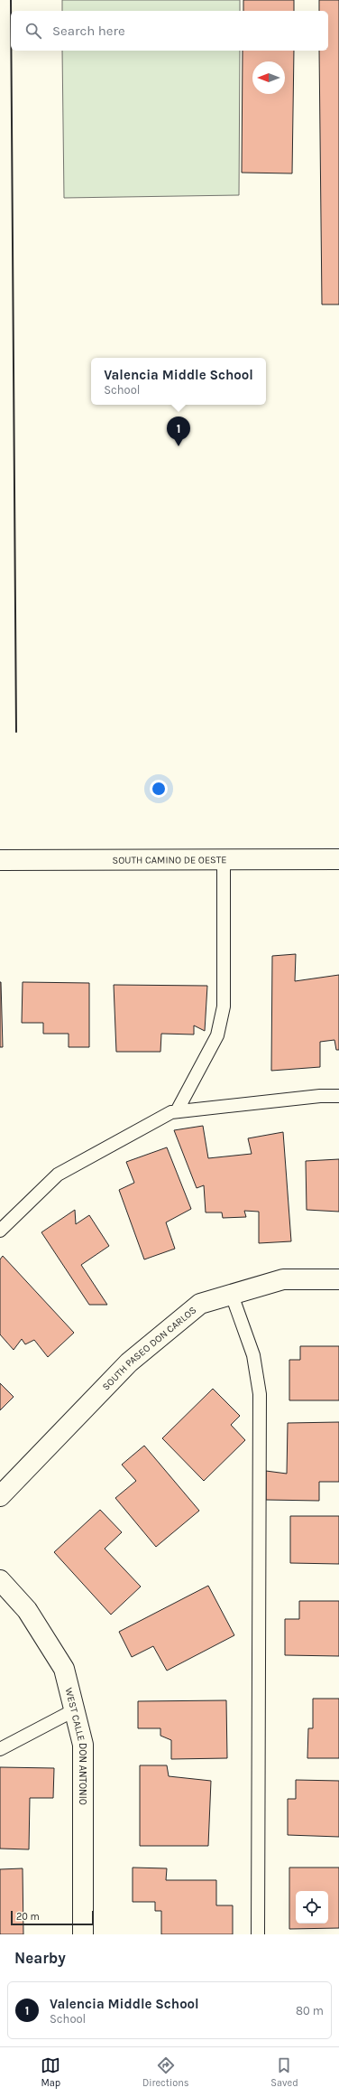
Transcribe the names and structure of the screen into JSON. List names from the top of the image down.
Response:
{
  "streets": {
    "street": ["SOUTH CAMINO DE OESTE", "SOUTH PASEO DON CARLOS", "WEST CALLE DON ANTONIO"]
  },
  "scale_bar": "20 m",
  "north": "left",
  "page": {
    "search": "Search here",
    "popup": ["Valencia Middle School", "School"],
    "pins": "1",
    "scale": "20 m",
    "heading": "Nearby",
    "list": [
      {
        "mark": "1",
        "name": "Valencia Middle School",
        "note": "School",
        "value": "80 m"
      }
    ],
    "nav": ["Map", "Directions", "Saved"]
  }
}
